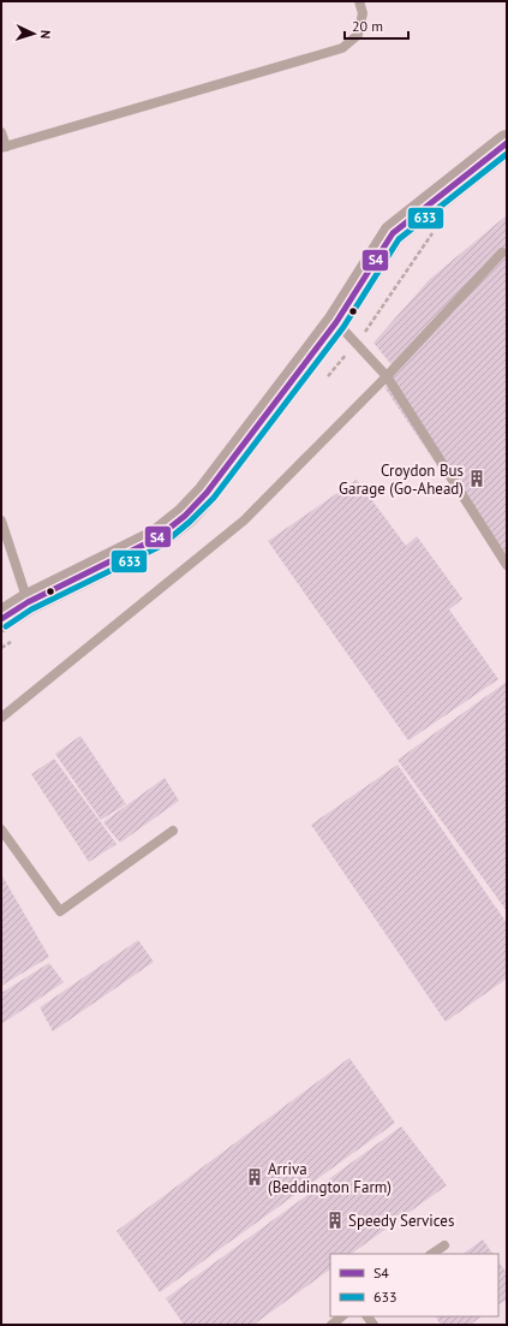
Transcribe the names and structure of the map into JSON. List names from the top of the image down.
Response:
{
  "places": {
    "building": ["Croydon Bus Garage (Go-Ahead)", "Arriva (Beddington Farm)", "Speedy Services"]
  },
  "lines": ["transit line S4", "transit line 633"],
  "legend": ["S4", "633"],
  "scale_bar": "20 m",
  "north": "right"
}
